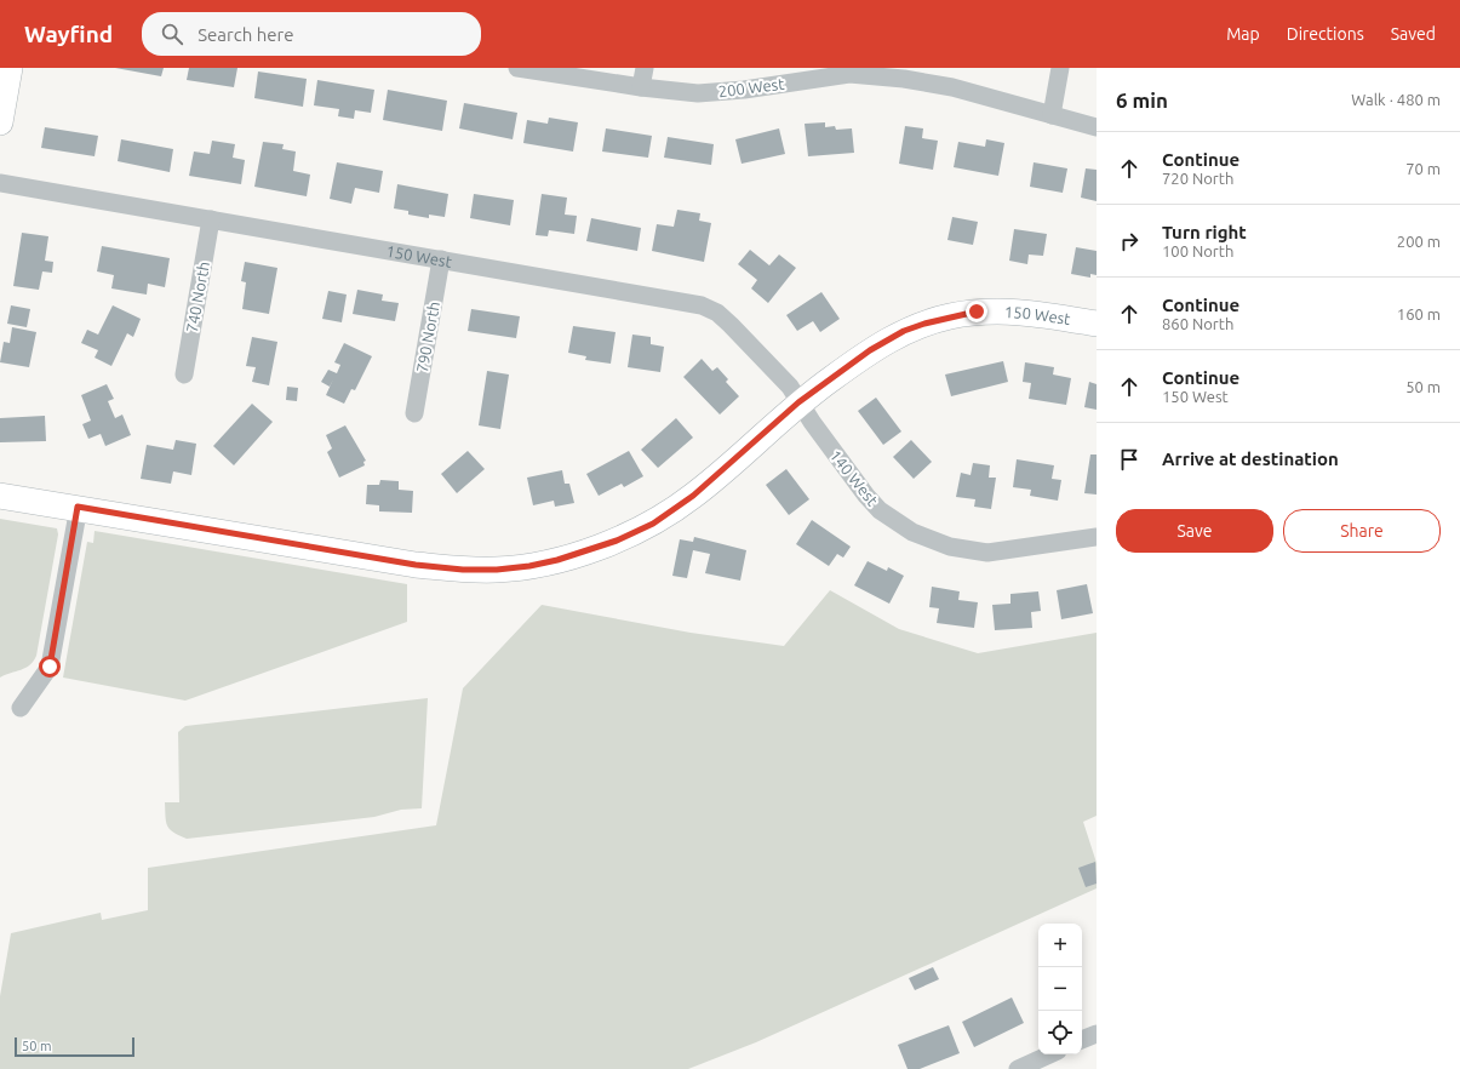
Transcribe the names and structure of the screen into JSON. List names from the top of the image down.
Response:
{
  "streets": {
    "street": [
      "200 West",
      "150 West",
      "740 North",
      "790 North",
      "140 West"
    ]
  },
  "crossings": [
    ["150 West", "740 North"],
    ["150 West", "790 North"],
    ["150 West", "140 West"]
  ],
  "scale_bar": "50 m",
  "page": {
    "header": "Wayfind",
    "search": "Search here",
    "nav": ["Map", "Directions", "Saved"],
    "heading": ["6 min", "Walk · 480 m"],
    "list": [
      ["Continue", "720 North", "70 m"],
      ["Turn right", "100 North", "200 m"],
      ["Continue", "860 North", "160 m"],
      ["Continue", "150 West", "50 m"],
      "Arrive at destination"
    ],
    "buttons": ["Save", "Share"],
    "map_buttons": ["+", "−"],
    "scale": "50 m"
  }
}
